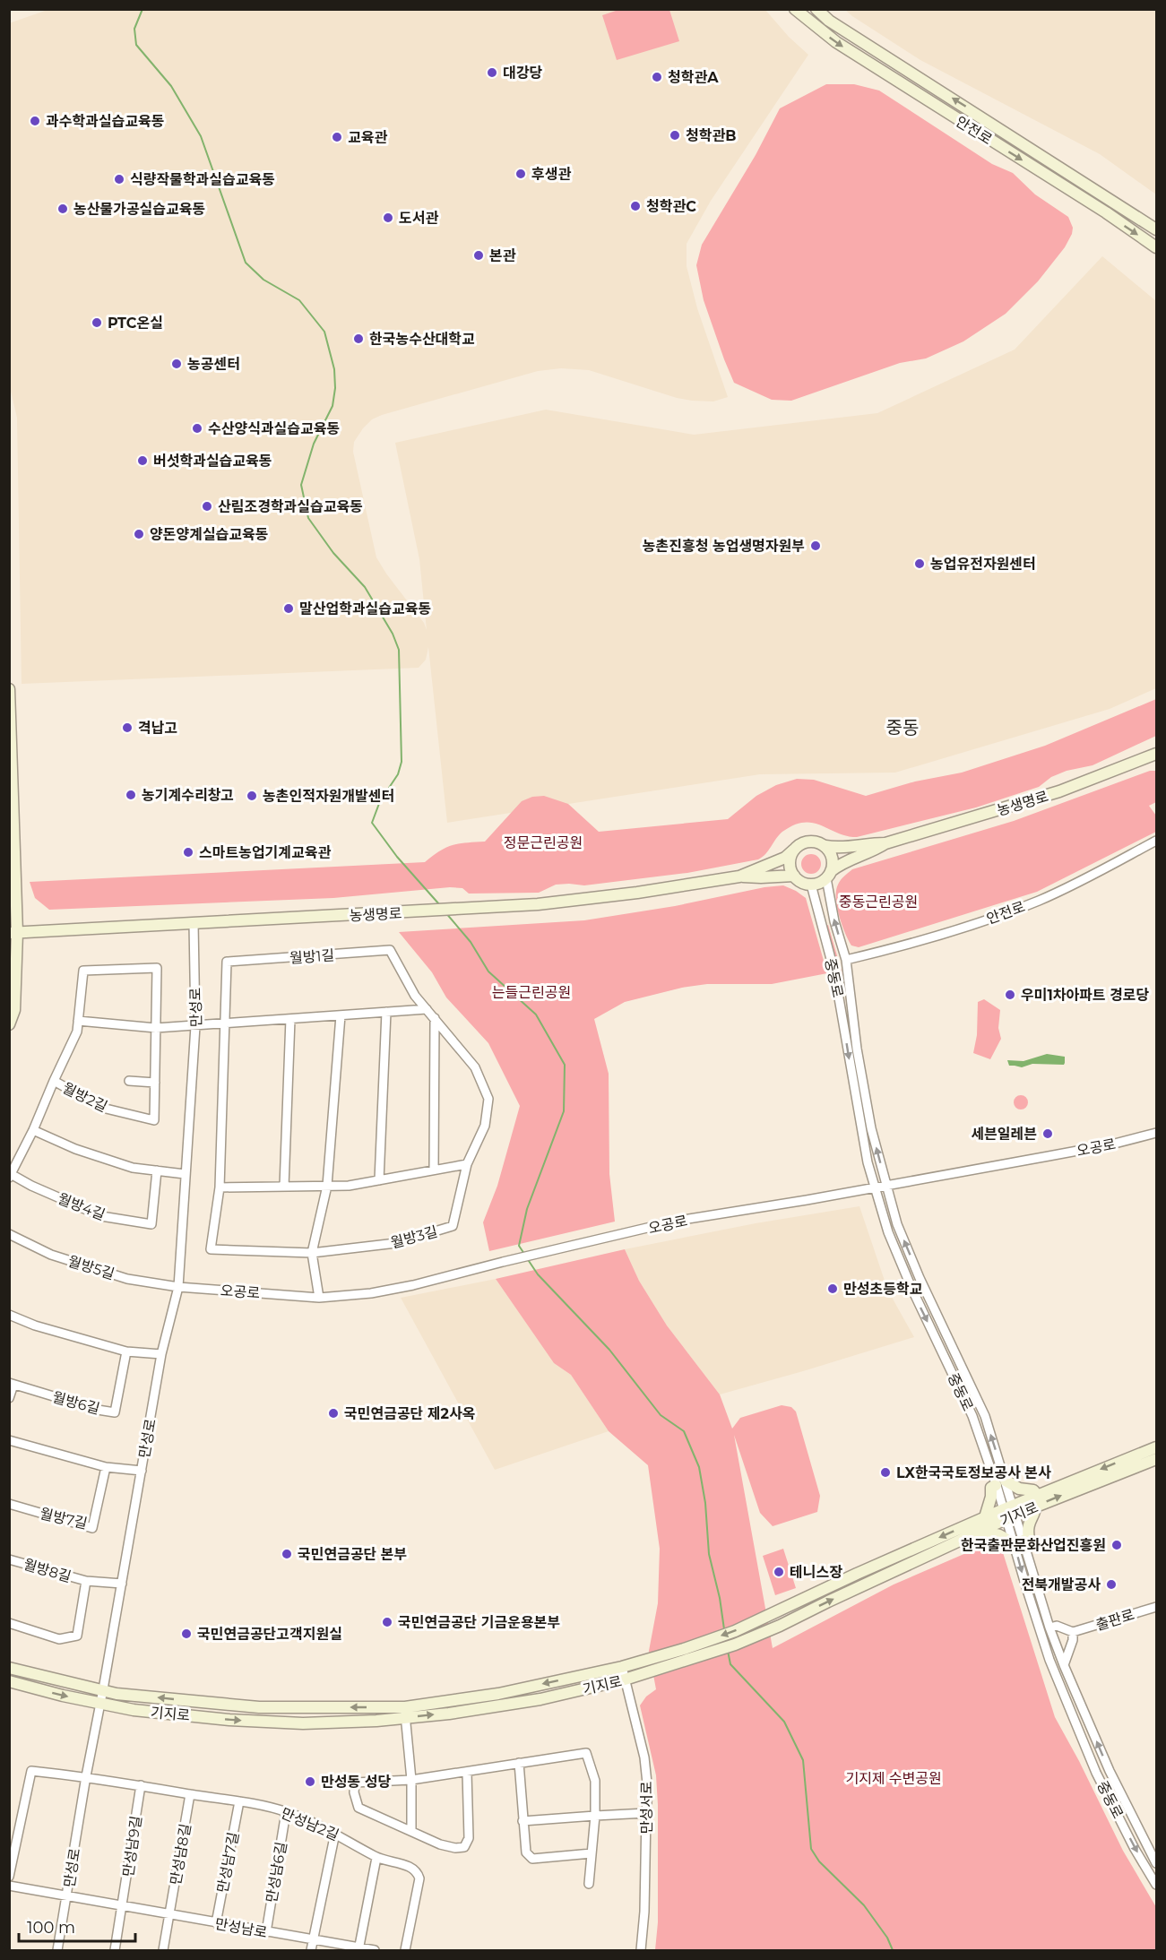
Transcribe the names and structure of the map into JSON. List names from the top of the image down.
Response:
{
  "streets": {
    "street": [
      "안전로",
      "농생명로",
      "월방1길",
      "중동로",
      "만성로",
      "월방2길",
      "오공로",
      "월방4길",
      "월방3길",
      "월방5길",
      "월방6길",
      "기지로",
      "월방7길",
      "월방8길",
      "출판로",
      "만성서로",
      "만성남2길",
      "만성남9길",
      "만성남8길",
      "만성남7길",
      "만성남6길",
      "만성남로"
    ]
  },
  "crossings": [
    ["안전로", "중동로"],
    ["농생명로", "만성로"],
    ["월방1길", "월방3길"],
    ["중동로", "오공로"],
    ["중동로", "기지로"],
    ["중동로", "출판로"],
    ["만성로", "오공로"],
    ["만성로", "월방5길"],
    ["만성로", "기지로"],
    ["만성로", "월방8길"],
    ["만성로", "만성남2길"],
    ["만성로", "만성남로"],
    ["월방2길", "월방4길"],
    ["오공로", "월방5길"],
    ["기지로", "만성서로"],
    ["만성남2길", "만성남9길"],
    ["만성남2길", "만성남8길"],
    ["만성남2길", "만성남7길"],
    ["만성남2길", "만성남6길"],
    ["만성남9길", "만성남로"],
    ["만성남8길", "만성남로"],
    ["만성남7길", "만성남로"],
    ["만성남6길", "만성남로"]
  ],
  "districts": ["중동"],
  "parks": [
    "정문근린공원",
    "중동근린공원",
    "는들근린공원",
    "기지제 수변공원"
  ],
  "places": [
    "대강당",
    "청학관A",
    "과수학과실습교육동",
    "청학관B",
    "교육관",
    "후생관",
    "식량작물학과실습교육동",
    "청학관C",
    "농산물가공실습교육동",
    "도서관",
    "본관",
    "PTC온실",
    "한국농수산대학교",
    "농공센터",
    "수산양식과실습교육동",
    "버섯학과실습교육동",
    "산림조경학과실습교육동",
    "양돈양계실습교육동",
    "농촌진흥청 농업생명자원부",
    "농업유전자원센터",
    "말산업학과실습교육동",
    "격납고",
    "농기계수리창고",
    "농촌인적자원개발센터",
    "스마트농업기계교육관",
    "우미1차아파트 경로당",
    "세븐일레븐",
    "만성초등학교",
    "국민연금공단 제2사옥",
    "LX한국국토정보공사 본사",
    "한국출판문화산업진흥원",
    "국민연금공단 본부",
    "테니스장",
    "전북개발공사",
    "국민연금공단 기금운용본부",
    "국민연금공단고객지원실",
    "만성동 성당"
  ],
  "scale_bar": "100 m"
}
